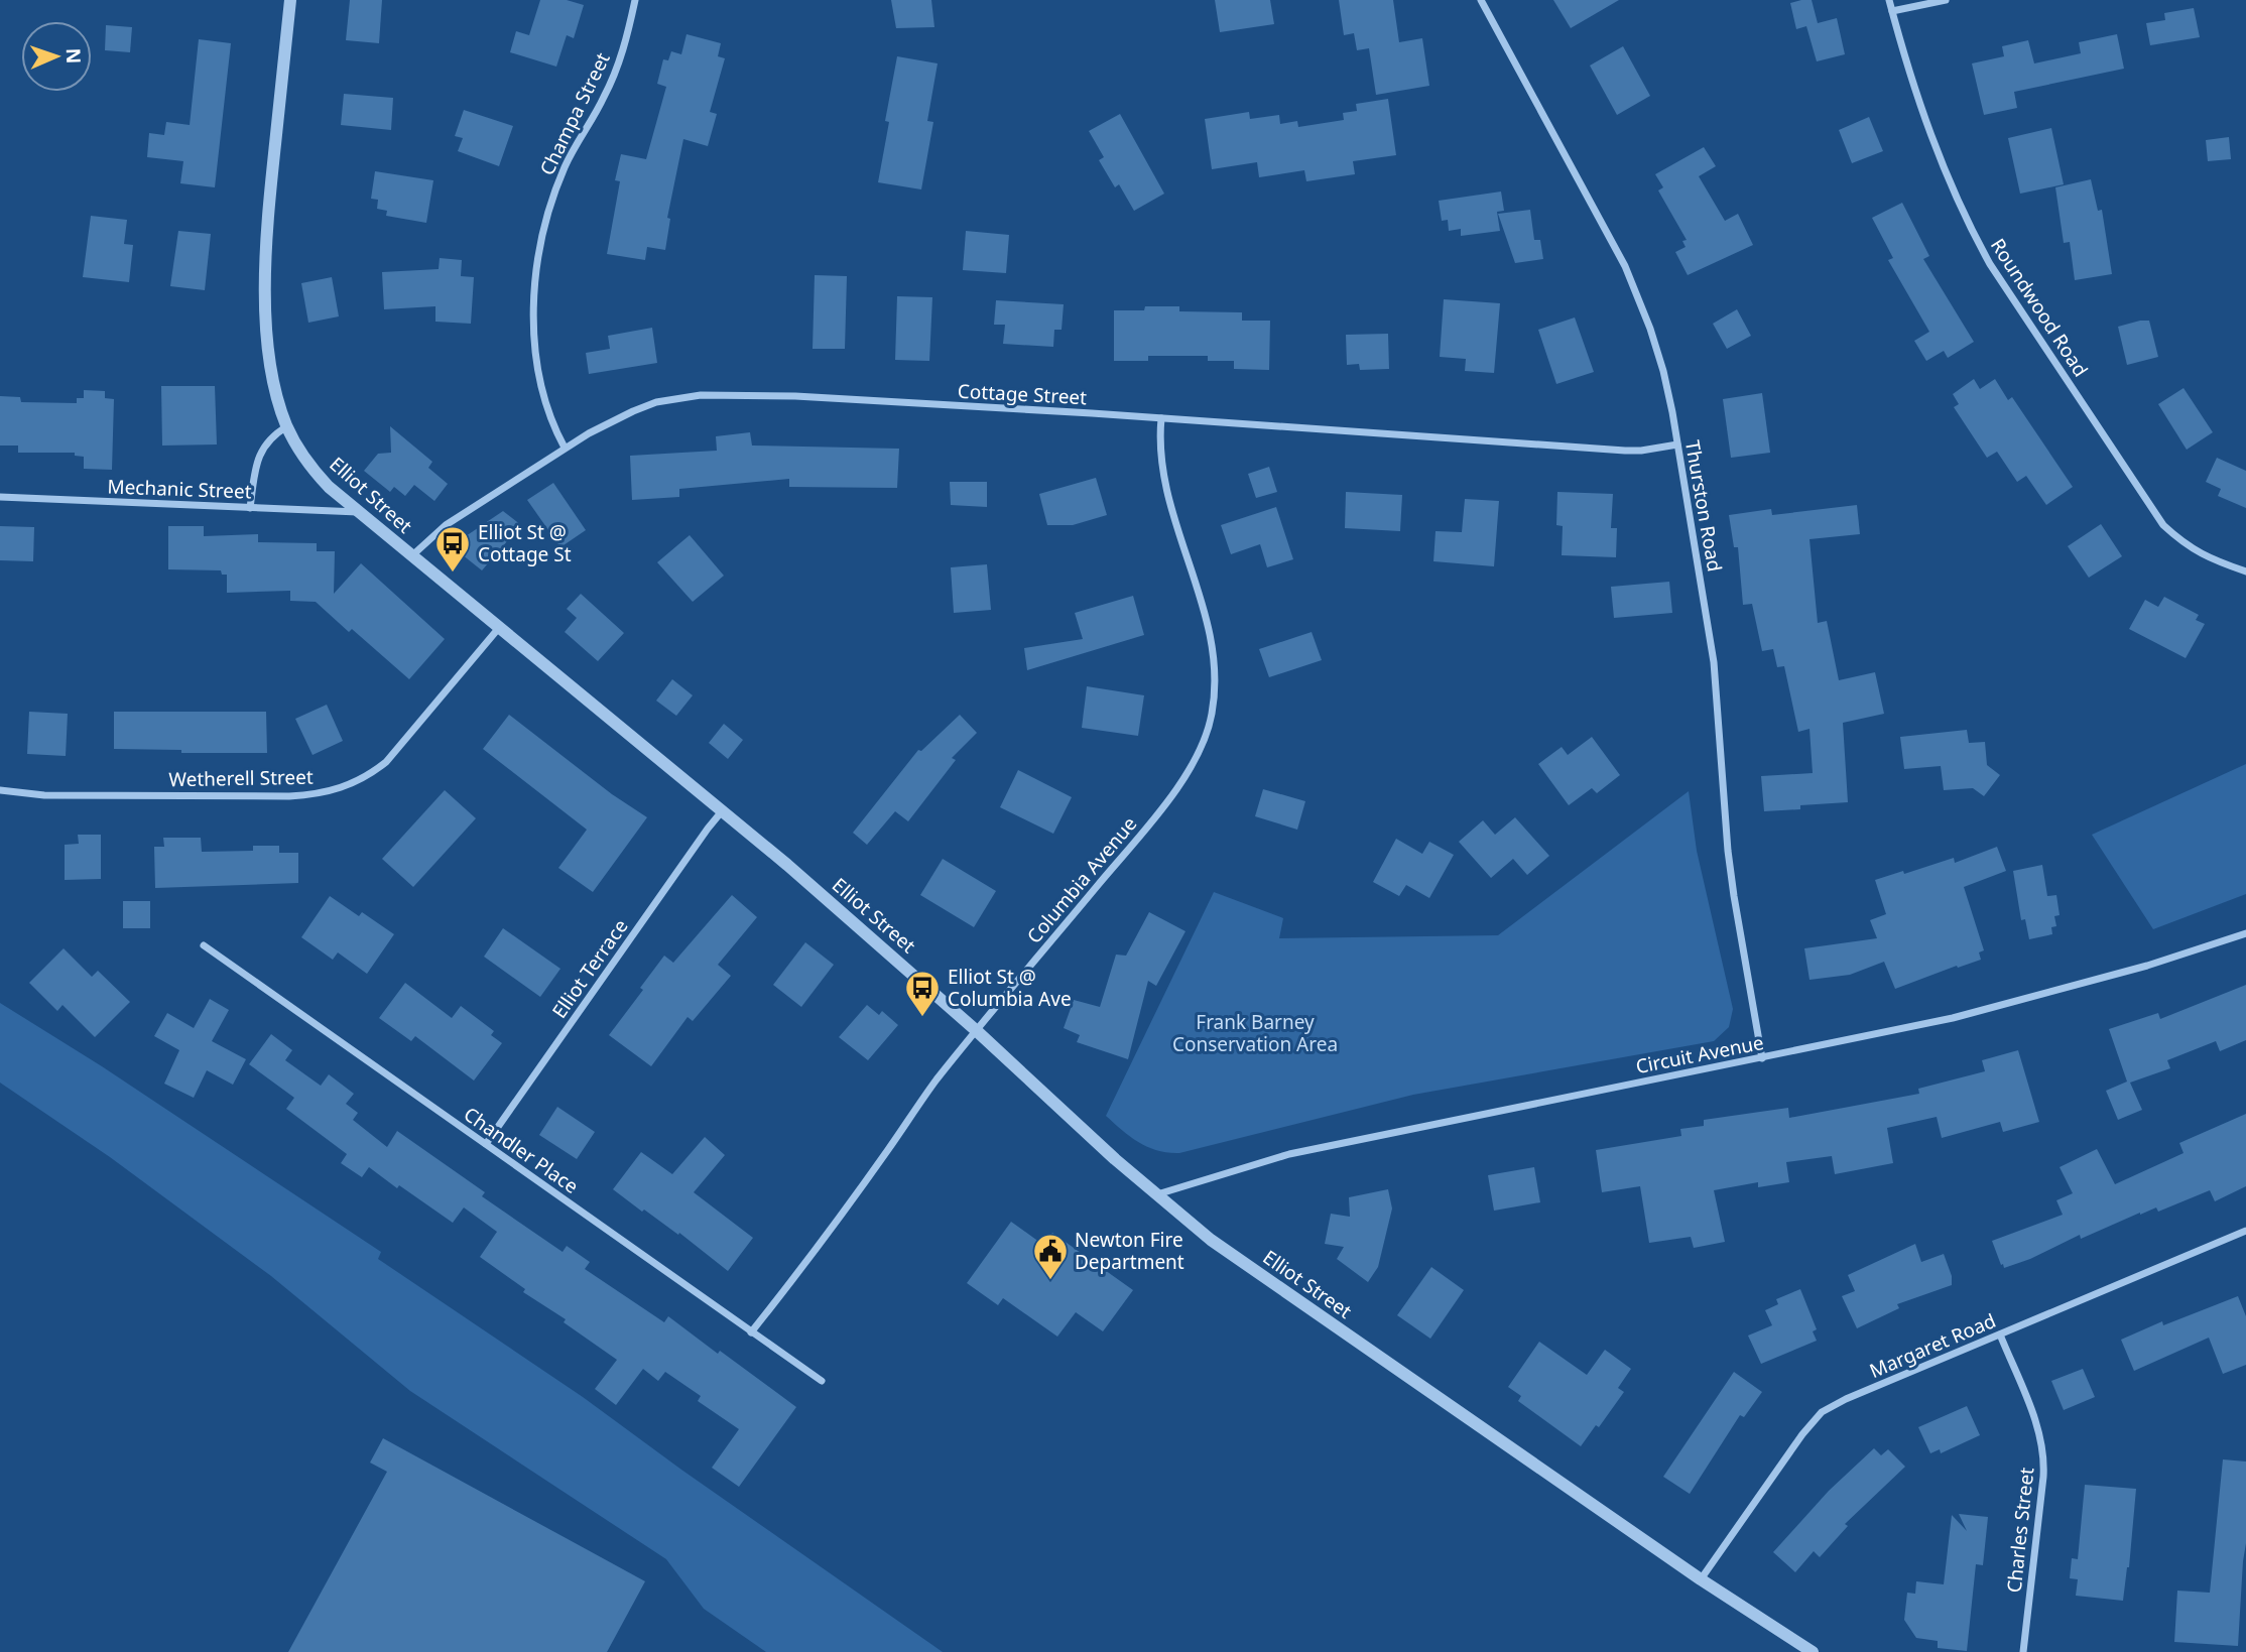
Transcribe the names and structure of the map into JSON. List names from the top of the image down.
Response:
{
  "streets": {
    "street": [
      "Champa Street",
      "Roundwood Road",
      "Cottage Street",
      "Mechanic Street",
      "Elliot Street",
      "Thurston Road",
      "Wetherell Street",
      "Columbia Avenue",
      "Elliot Terrace",
      "Circuit Avenue",
      "Chandler Place",
      "Margaret Road",
      "Charles Street"
    ]
  },
  "crossings": [
    ["Champa Street", "Cottage Street"],
    ["Cottage Street", "Elliot Street"],
    ["Cottage Street", "Thurston Road"],
    ["Cottage Street", "Columbia Avenue"],
    ["Mechanic Street", "Elliot Street"],
    ["Elliot Street", "Wetherell Street"],
    ["Elliot Street", "Columbia Avenue"],
    ["Elliot Street", "Elliot Terrace"],
    ["Elliot Street", "Circuit Avenue"],
    ["Elliot Street", "Margaret Road"],
    ["Thurston Road", "Circuit Avenue"],
    ["Columbia Avenue", "Chandler Place"],
    ["Elliot Terrace", "Chandler Place"],
    ["Margaret Road", "Charles Street"]
  ],
  "parks": ["Frank Barney Conservation Area"],
  "places": {
    "bus stop": ["Elliot St @ Cottage St", "Elliot St @ Columbia Ave"],
    "public building": ["Newton Fire Department"]
  },
  "north": "right"
}
